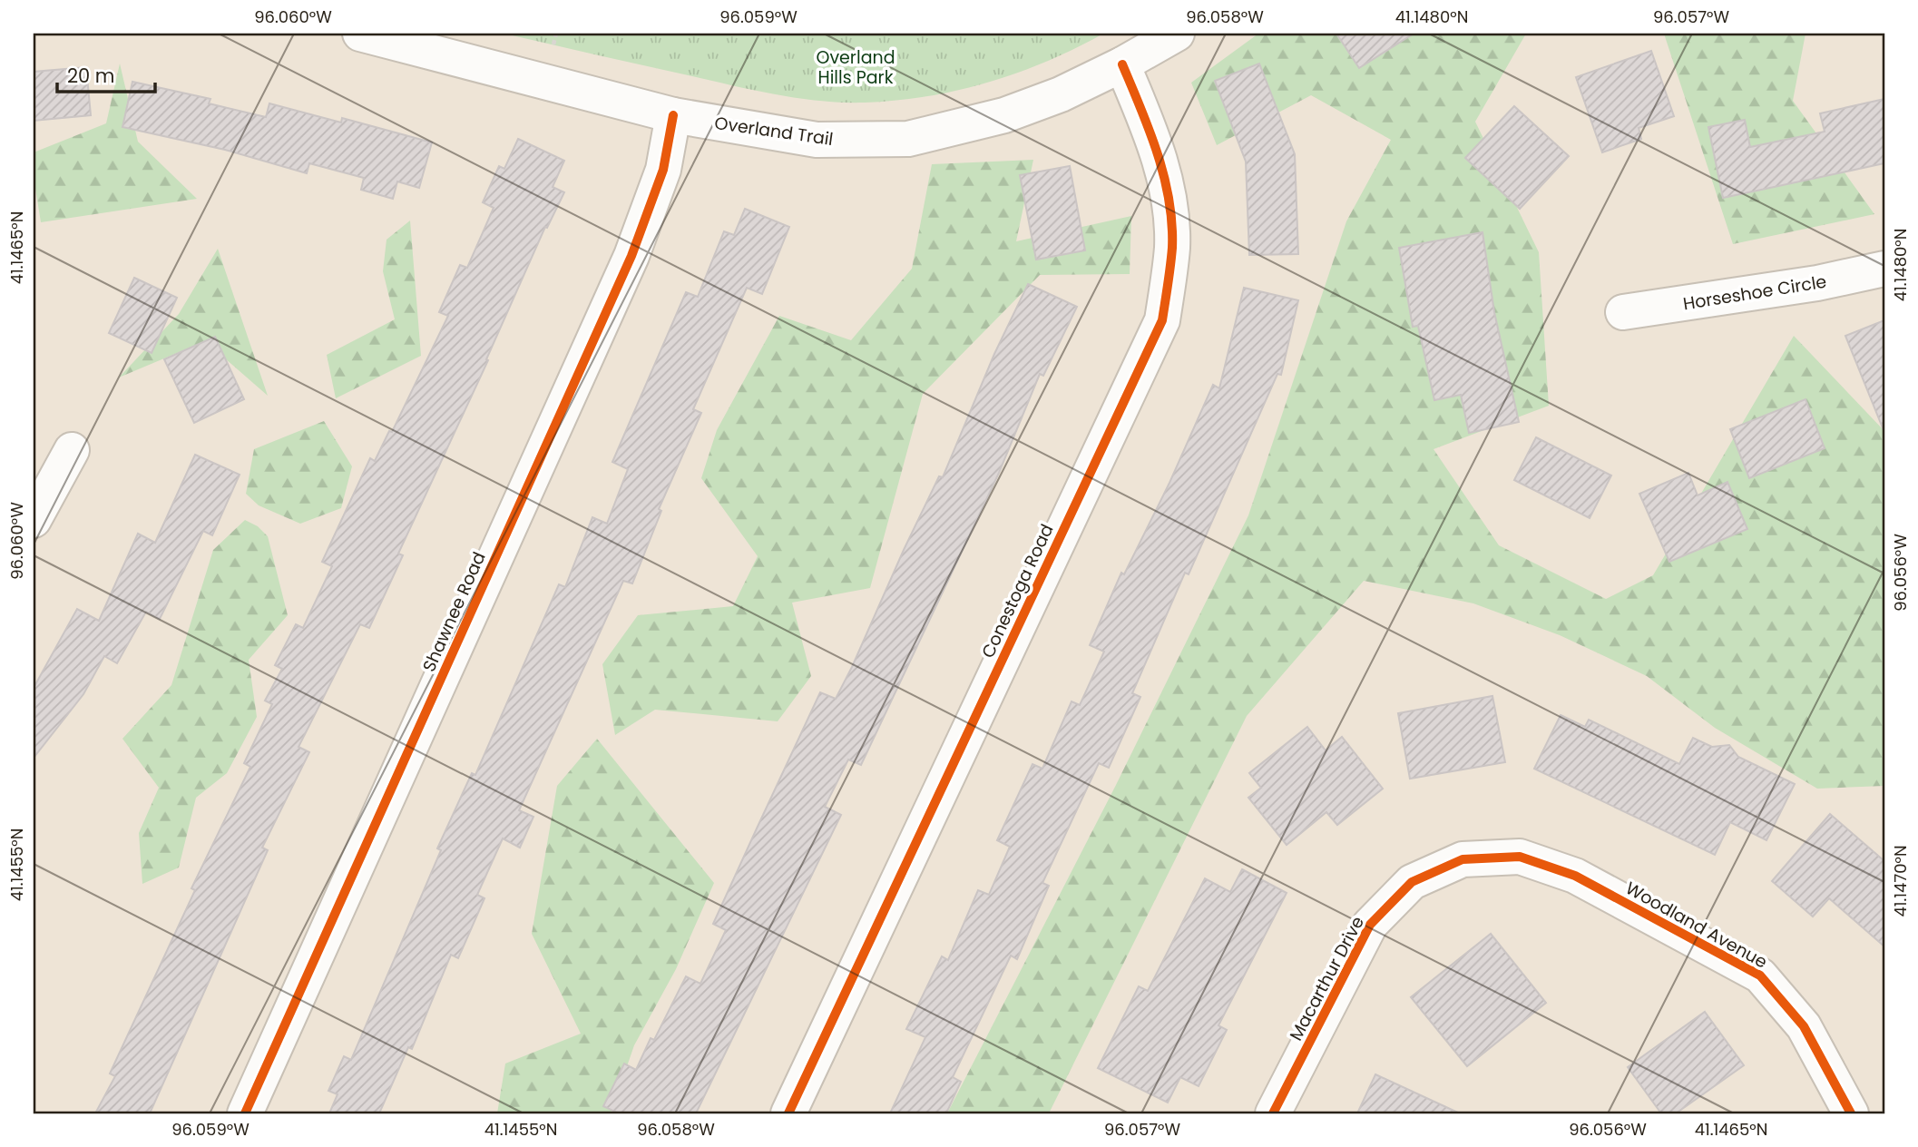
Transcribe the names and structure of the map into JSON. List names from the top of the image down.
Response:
{
  "streets": {
    "street": [
      "Overland Trail",
      "Horseshoe Circle",
      "Conestoga Road",
      "Shawnee Road",
      "Woodland Avenue",
      "Macarthur Drive"
    ]
  },
  "crossings": [
    ["Overland Trail", "Conestoga Road"],
    ["Overland Trail", "Shawnee Road"],
    ["Woodland Avenue", "Macarthur Drive"]
  ],
  "parks": ["Overland Hills Park"],
  "scale_bar": "20 m",
  "coordinates": [
    "96.060°W",
    "96.059°W",
    "96.058°W",
    "41.1480°N",
    "96.057°W",
    "41.1465°N",
    "96.056°W",
    "41.1455°N",
    "41.1470°N"
  ]
}
